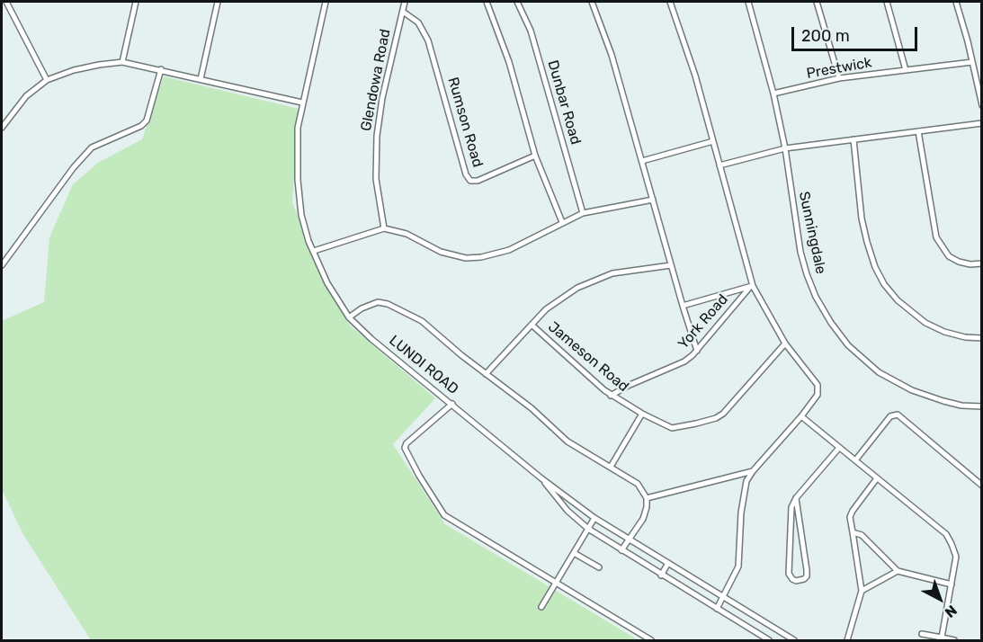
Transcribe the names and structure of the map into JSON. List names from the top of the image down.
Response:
{
  "streets": {
    "street": [
      "Prestwick",
      "Glendowa Road",
      "Dunbar Road",
      "Rumson Road",
      "Sunningdale",
      "York Road",
      "Jameson Road",
      "LUNDI ROAD"
    ]
  },
  "crossings": [
    ["Prestwick", "Sunningdale"],
    ["Glendowa Road", "Rumson Road"],
    ["York Road", "Jameson Road"]
  ],
  "scale_bar": "200 m",
  "north": "bottom right"
}
